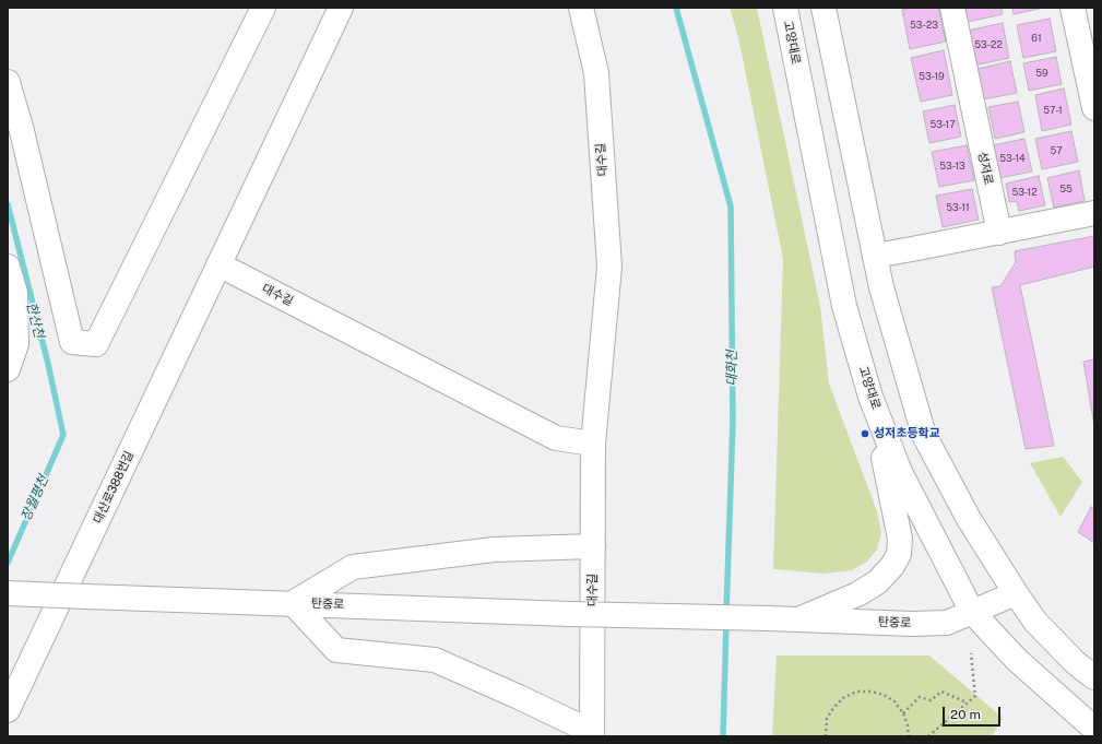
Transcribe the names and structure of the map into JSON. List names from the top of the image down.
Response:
{
  "streets": {
    "main road": [
      "고양대로",
      "대수길",
      "성저로",
      "대산로388번길",
      "탄중로"
    ]
  },
  "crossings": [
    ["고양대로", "탄중로"],
    ["대수길", "대산로388번길"]
  ],
  "water": ["한산천", "대화천", "장월평천"],
  "places": ["성저초등학교"],
  "house_numbers": [
    "53-23",
    "61",
    "53-22",
    "59",
    "53-19",
    "57-1",
    "53-17",
    "57",
    "53-14",
    "53-13",
    "55",
    "53-12",
    "53-11"
  ],
  "scale_bar": "20 m"
}
